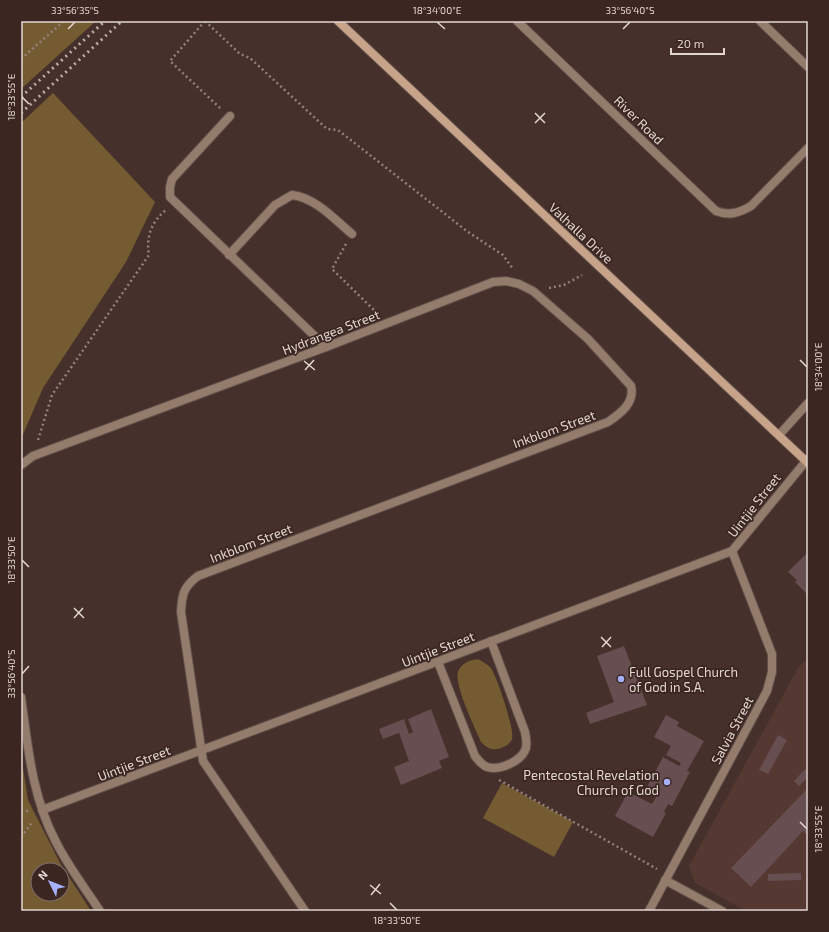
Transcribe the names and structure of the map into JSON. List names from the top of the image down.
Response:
{
  "streets": {
    "main road": ["Valhalla Drive"],
    "street": [
      "River Road",
      "Hydrangea Street",
      "Inkblom Street",
      "Uintjie Street",
      "Salvia Street"
    ]
  },
  "crossings": [
    ["Valhalla Drive", "Uintjie Street"],
    ["Hydrangea Street", "Inkblom Street"],
    ["Inkblom Street", "Uintjie Street"],
    ["Uintjie Street", "Salvia Street"]
  ],
  "places": ["Full Gospel Church of God in S.A.", "Pentecostal Revelation Church of God"],
  "scale_bar": "20 m",
  "north": "top left",
  "coordinates": [
    "33°56'35\"S",
    "18°34'00\"E",
    "33°56'40\"S",
    "18°33'55\"E",
    "18°33'50\"E"
  ]
}
